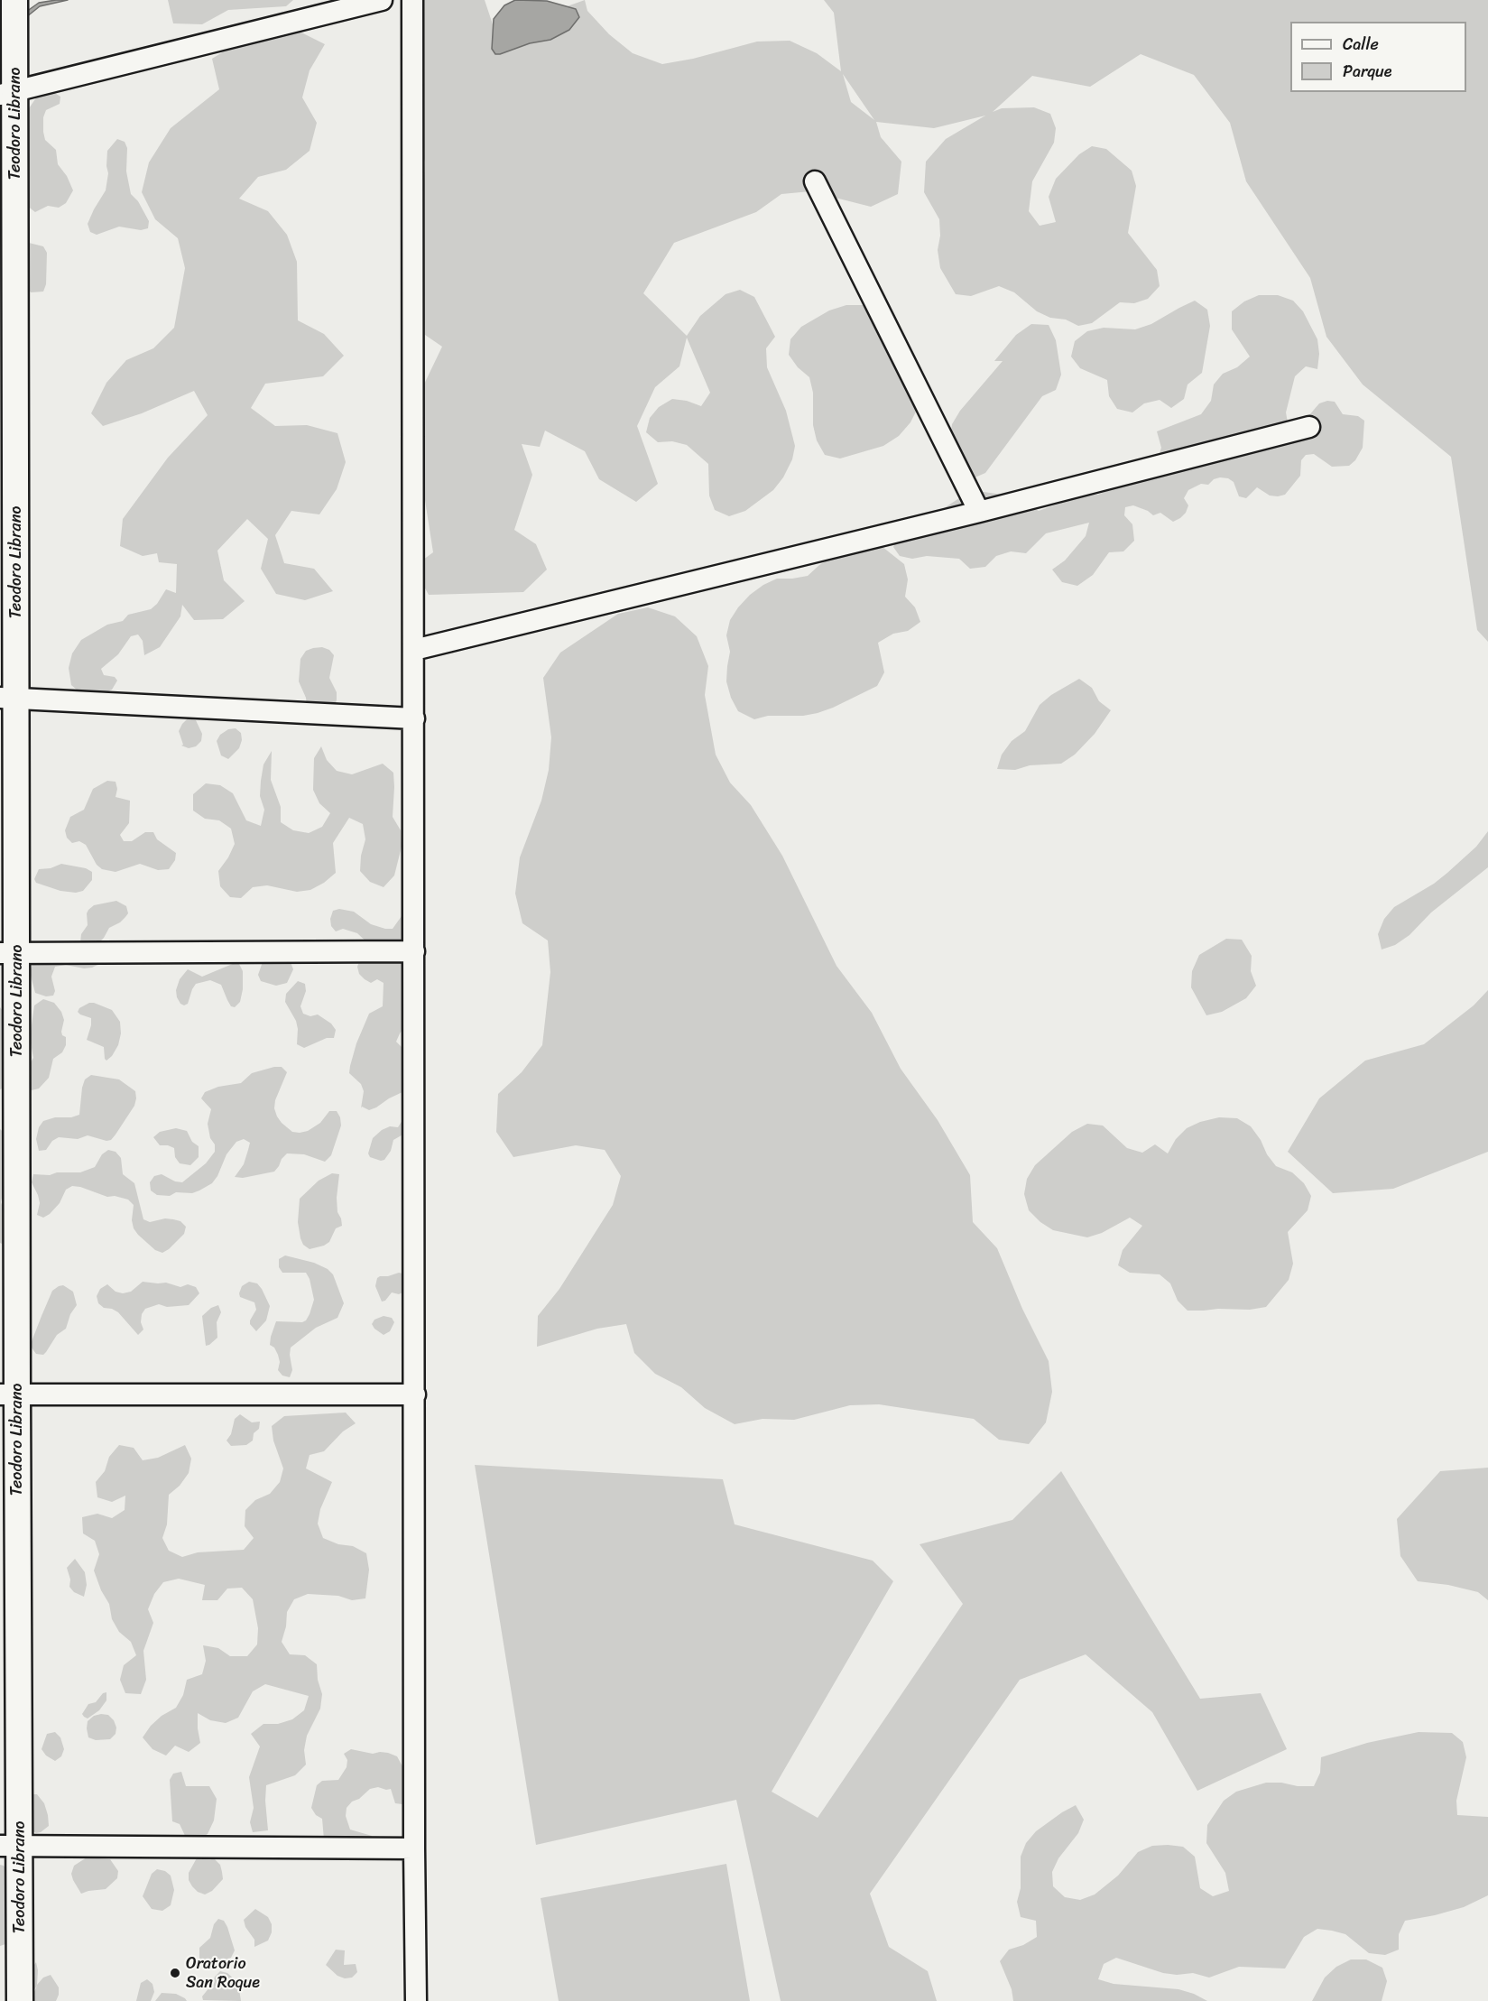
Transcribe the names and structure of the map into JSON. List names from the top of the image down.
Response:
{
  "streets": {
    "main road": ["Teodoro Librano"]
  },
  "places": ["Oratorio San Roque"],
  "legend": ["Calle", "Parque"]
}
